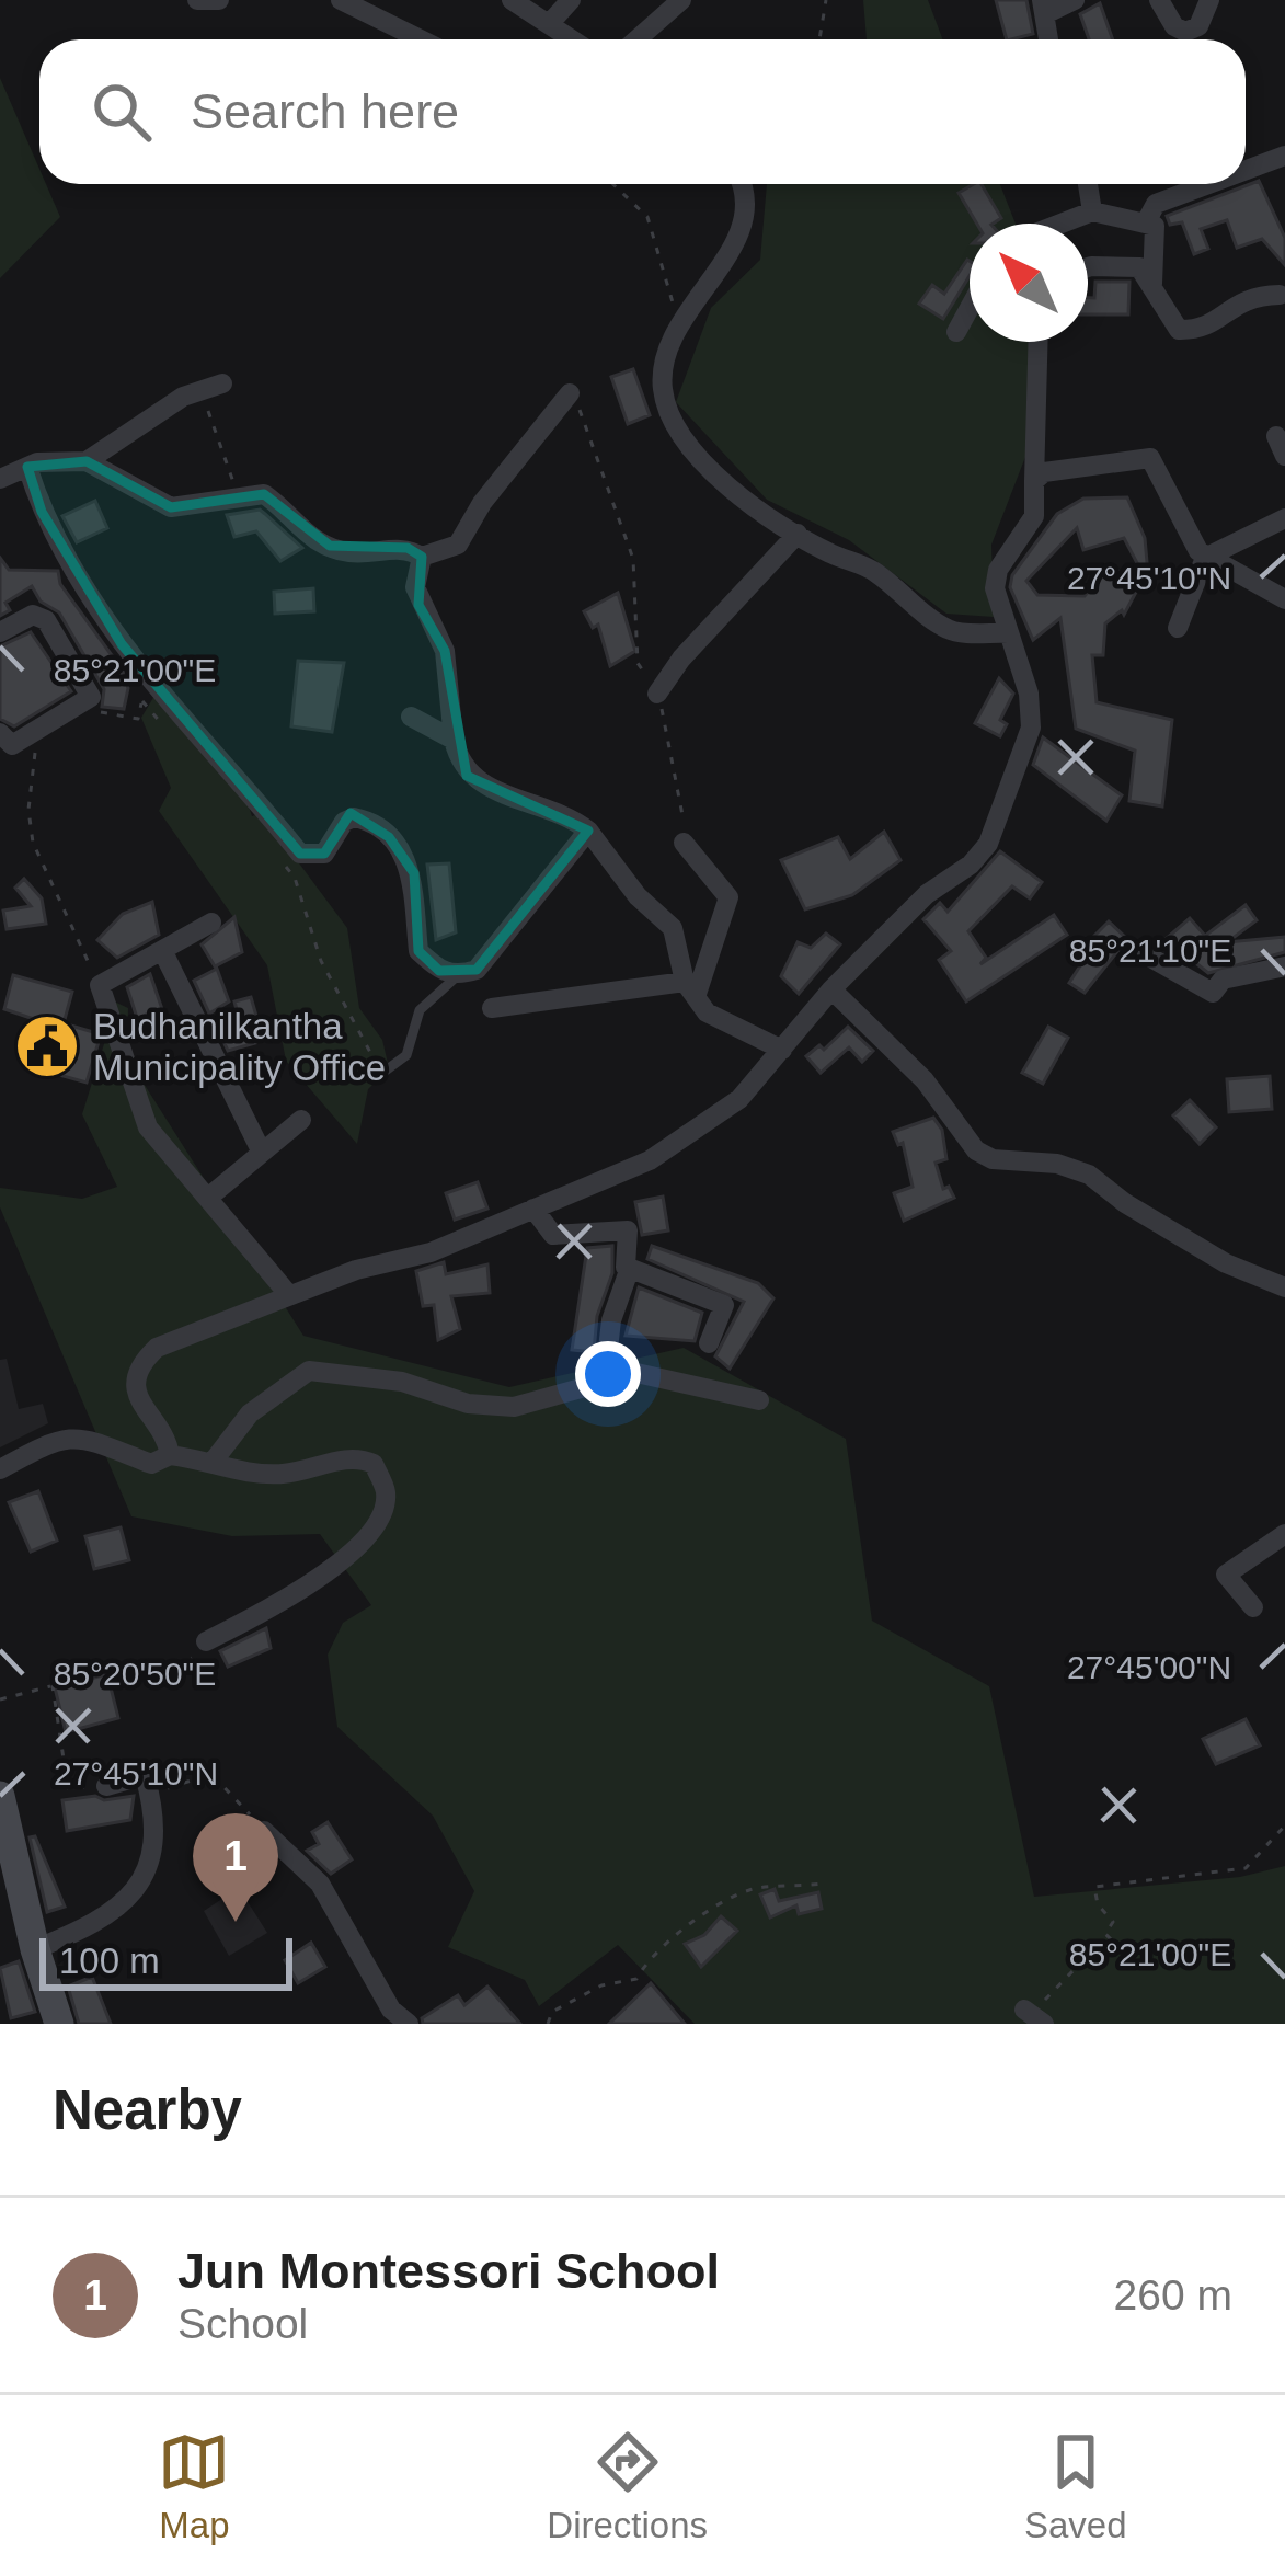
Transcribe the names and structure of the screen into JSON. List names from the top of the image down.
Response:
{
  "places": {
    "public building": ["Budhanilkantha Municipality Office"]
  },
  "scale_bar": "100 m",
  "north": "top left",
  "page": {
    "search": "Search here",
    "pins": "1",
    "scale": "100 m",
    "heading": "Nearby",
    "list": [
      {
        "mark": "1",
        "name": "Jun Montessori School",
        "note": "School",
        "value": "260 m"
      }
    ],
    "nav": ["Map", "Directions", "Saved"]
  },
  "coordinates": [
    "27°45'10\"N",
    "85°21'00\"E",
    "85°21'10\"E",
    "27°45'00\"N",
    "85°20'50\"E"
  ]
}
